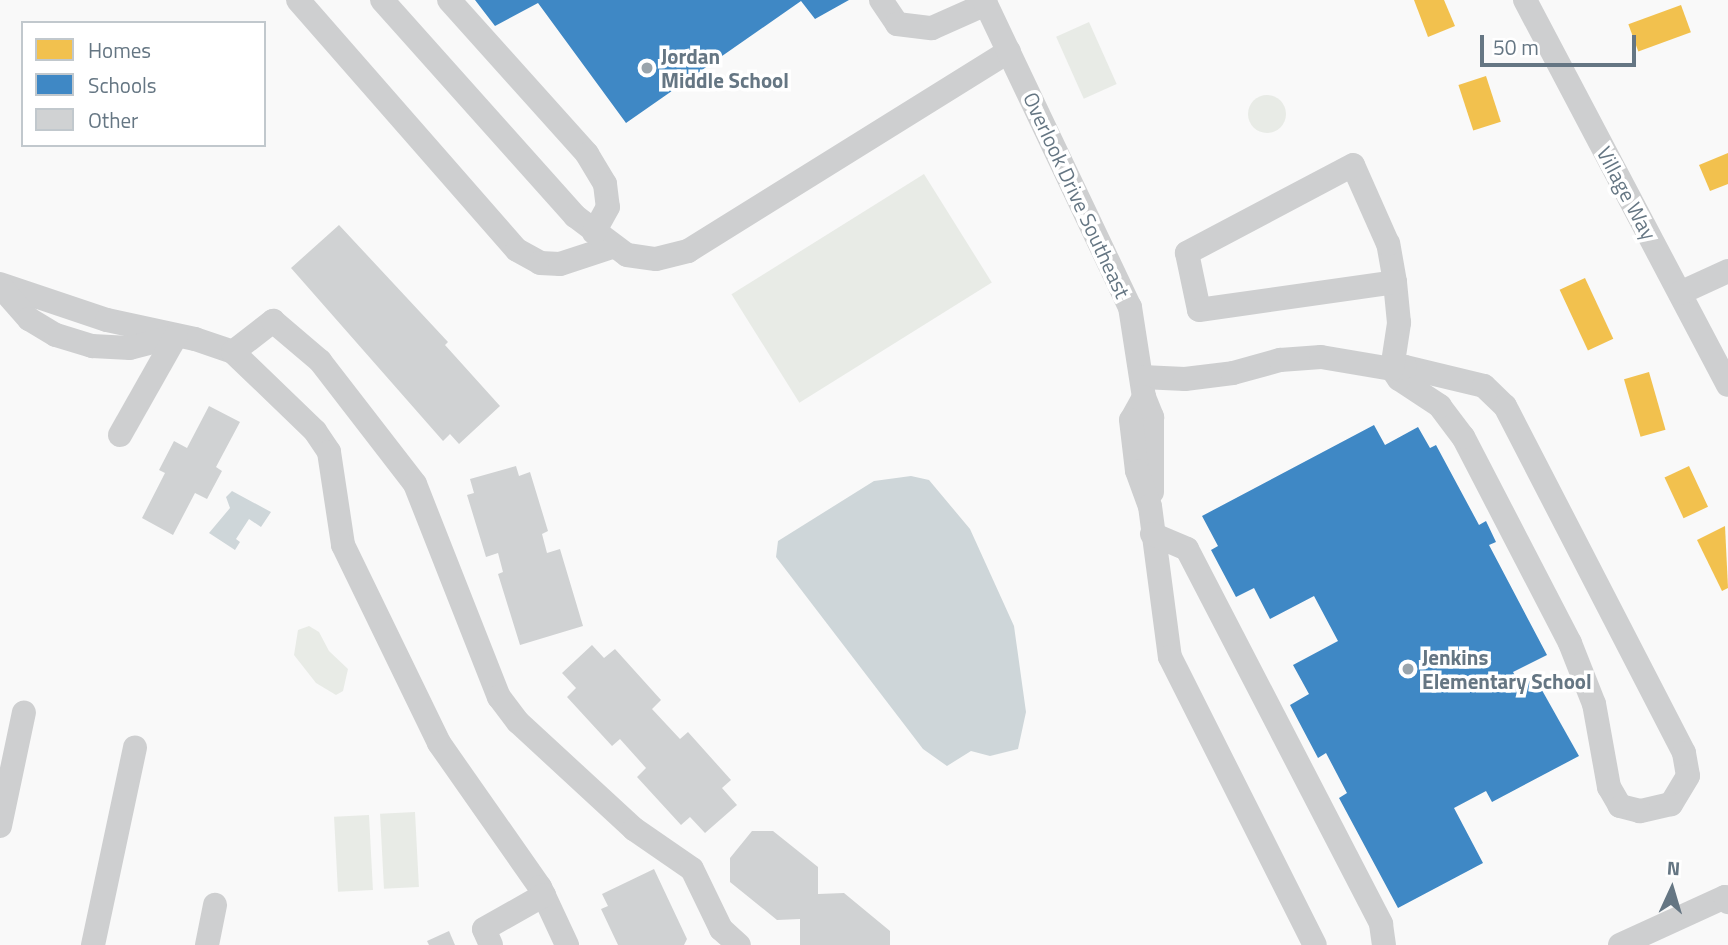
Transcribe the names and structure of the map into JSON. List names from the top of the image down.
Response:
{
  "streets": {
    "street": ["Village Way", "Overlook Drive Southeast"]
  },
  "places": ["Jordan Middle School", "Jenkins Elementary School"],
  "legend": ["Homes", "Schools", "Other"],
  "scale_bar": "50 m",
  "north": "top"
}
